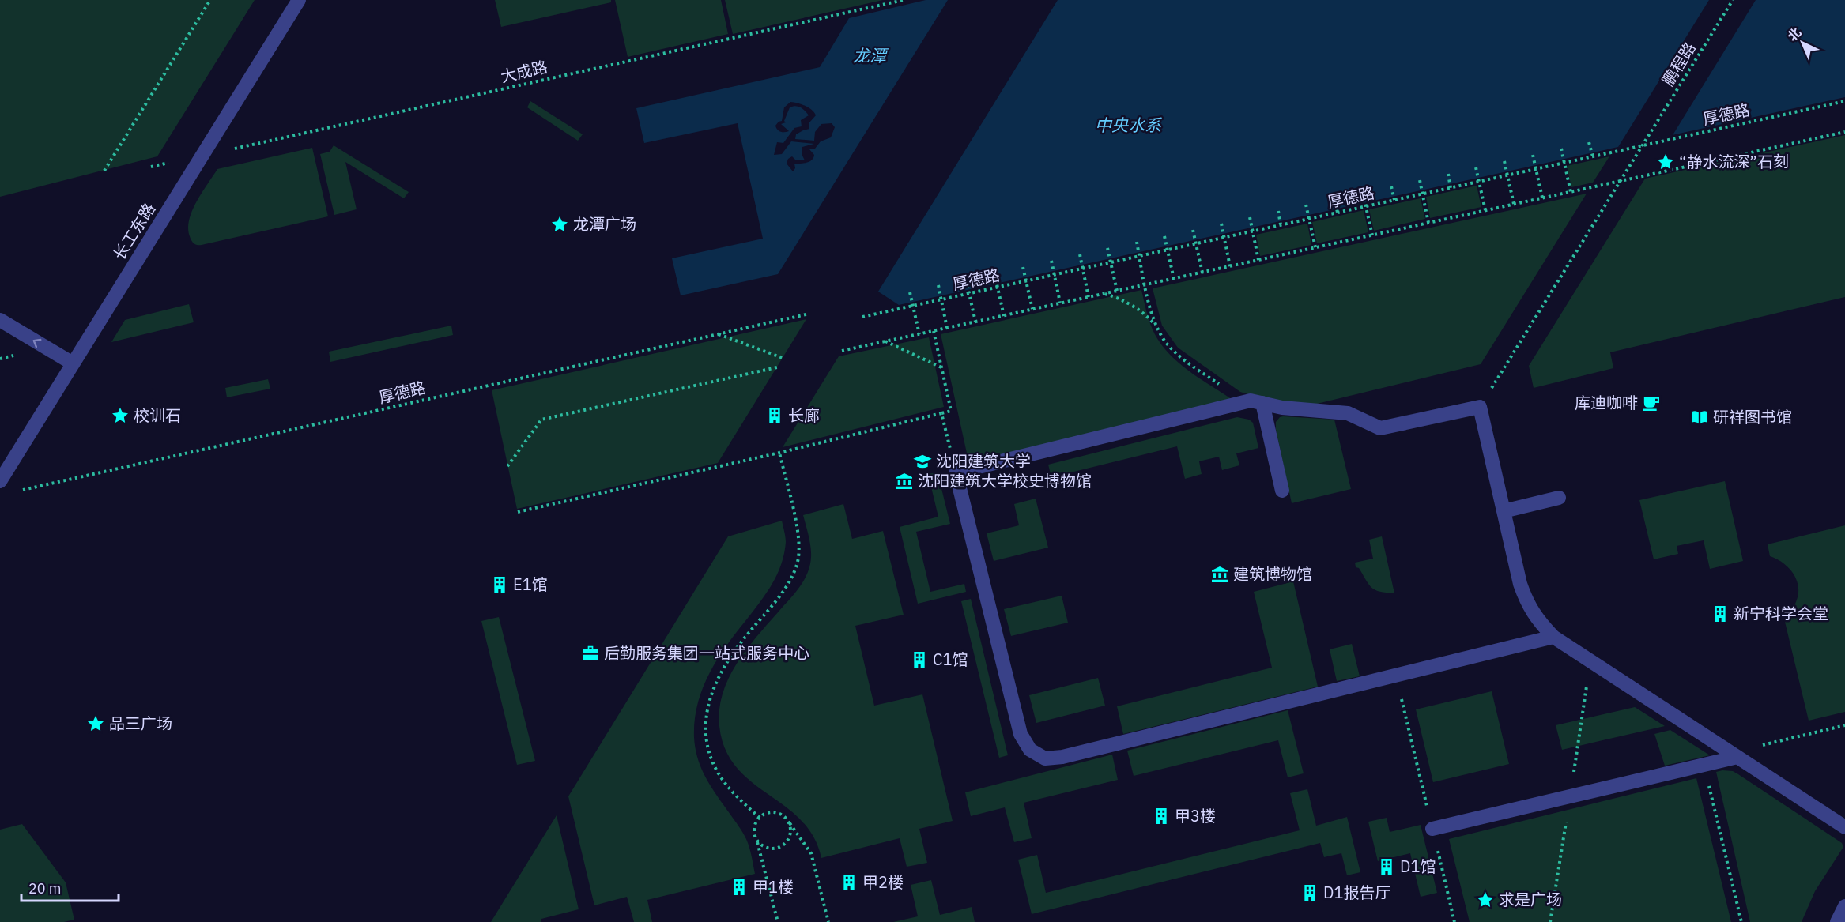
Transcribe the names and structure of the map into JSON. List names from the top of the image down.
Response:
{
  "streets": {
    "lane": ["长工东路"],
    "path": ["鹏程路", "大成路", "厚德路"]
  },
  "crossings": [
    ["鹏程路", "厚德路"],
    ["大成路", "长工东路"]
  ],
  "water": ["龙潭", "中央水系"],
  "places": {
    "place": [
      "“静水流深”石刻",
      "龙潭广场",
      "校训石",
      "品三广场",
      "求是广场"
    ],
    "cafe": ["库迪咖啡"],
    "building": [
      "长廊",
      "E1馆",
      "新宁科学会堂",
      "C1馆",
      "甲3楼",
      "D1馆",
      "甲2楼",
      "甲1楼",
      "D1报告厅"
    ],
    "library": ["研祥图书馆"],
    "school or university": ["沈阳建筑大学"],
    "museum": ["沈阳建筑大学校史博物馆", "建筑博物馆"],
    "office": ["后勤服务集团一站式服务中心"]
  },
  "scale_bar": "20 m",
  "north": "top left"
}
